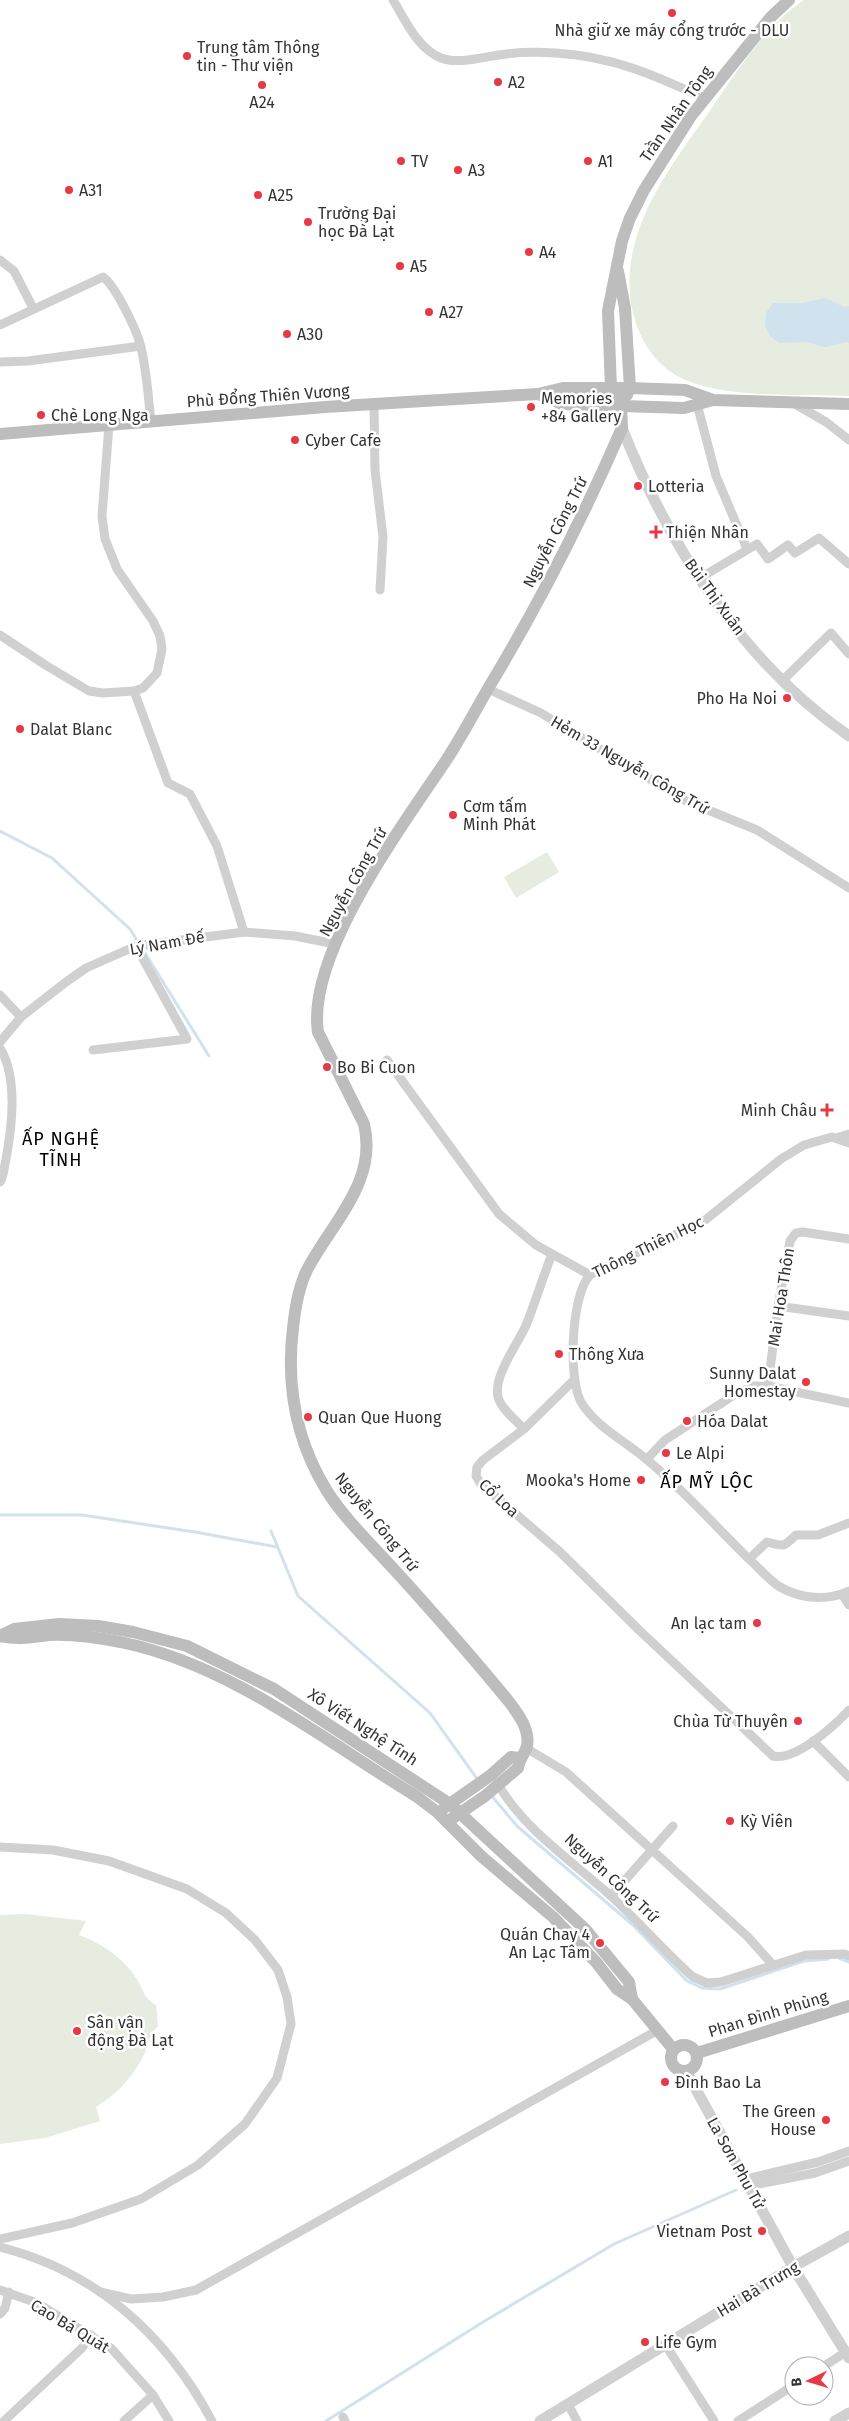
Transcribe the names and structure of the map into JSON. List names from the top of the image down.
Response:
{
  "streets": {
    "main road": [
      "Trần Nhân Tông",
      "Phù Đổng Thiên Vương",
      "Nguyễn Công Trứ",
      "Xô Viết Nghệ Tĩnh",
      "Phan Đình Phùng"
    ],
    "street": [
      "Bùi Thị Xuân",
      "Hẻm 33 Nguyễn Công Trứ",
      "Lý Nam Đế",
      "Thông Thiên Học",
      "Mai Hoa Thôn",
      "Cổ Loa",
      "La Sơn Phu Tử",
      "Hai Bà Trưng",
      "Cao Bá Quát"
    ]
  },
  "crossings": [
    ["Trần Nhân Tông", "Phù Đổng Thiên Vương"],
    ["Nguyễn Công Trứ", "Bùi Thị Xuân"],
    ["Nguyễn Công Trứ", "Hẻm 33 Nguyễn Công Trứ"],
    ["Nguyễn Công Trứ", "Lý Nam Đế"],
    ["Thông Thiên Học", "Cổ Loa"],
    ["Xô Viết Nghệ Tĩnh", "Phan Đình Phùng"],
    ["Xô Viết Nghệ Tĩnh", "La Sơn Phu Tử"],
    ["Phan Đình Phùng", "La Sơn Phu Tử"],
    ["La Sơn Phu Tử", "Hai Bà Trưng"]
  ],
  "districts": ["ẤP NGHỆ TĨNH", "ẤP MỸ LỘC"],
  "places": {
    "other": [
      "Nhà giữ xe máy cổng trước - DLU",
      "Trung tâm Thông tin - Thư viện",
      "A2",
      "A24",
      "TV",
      "A1",
      "A3",
      "A31",
      "A25",
      "Trường Đại học Đà Lạt",
      "A4",
      "A5",
      "A27",
      "A30",
      "Memories +84 Gallery",
      "Chè Long Nga",
      "Cyber Cafe",
      "Lotteria",
      "Pho Ha Noi",
      "Dalat Blanc",
      "Cơm tấm Minh Phát",
      "Bo Bi Cuon",
      "Thông Xưa",
      "Sunny Dalat Homestay",
      "Quan Que Huong",
      "Hóa Dalat",
      "Le Alpi",
      "Mooka's Home",
      "An lạc tam",
      "Chùa Từ Thuyên",
      "Kỳ Viên",
      "Quán Chay 4 An Lạc Tâm",
      "Sân vận động Đà Lạt",
      "Đình Bao La",
      "The Green House",
      "Vietnam Post",
      "Life Gym"
    ],
    "health": ["Thiện Nhân", "Minh Châu"]
  },
  "north": "left"
}
